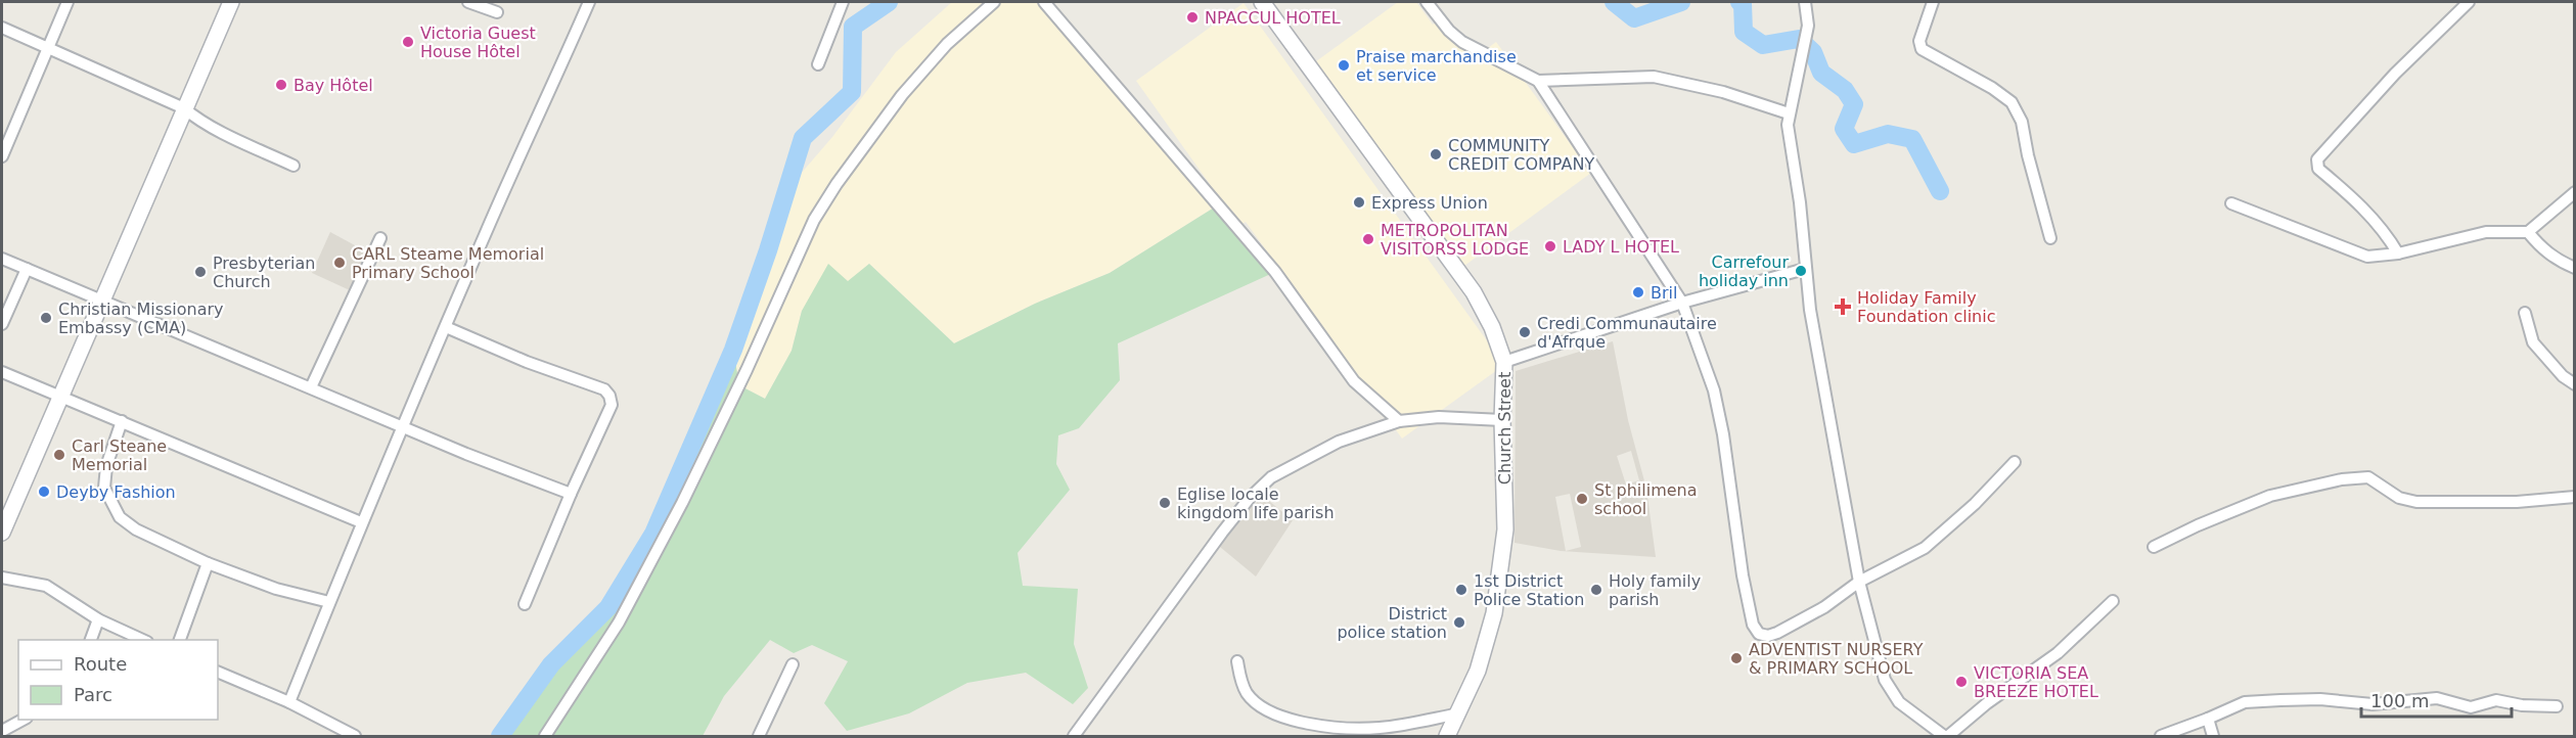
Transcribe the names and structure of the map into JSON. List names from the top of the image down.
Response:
{
  "streets": {
    "main road": ["Church Street"]
  },
  "places": {
    "other": [
      "NPACCUL HOTEL",
      "Victoria Guest House Hôtel",
      "Praise marchandise et service",
      "Bay Hôtel",
      "COMMUNITY CREDIT COMPANY",
      "Express Union",
      "METROPOLITAN VISITORSS LODGE",
      "LADY L HOTEL",
      "CARL Steame Memorial Primary School",
      "Carrefour holiday inn",
      "Presbyterian Church",
      "Bril",
      "Christian Missionary Embassy (CMA)",
      "Credi Communautaire d'Afrque",
      "Carl Steane Memorial",
      "Deyby Fashion",
      "St philimena school",
      "Eglise locale kingdom life parish",
      "1st District Police Station",
      "Holy family parish",
      "District police station",
      "ADVENTIST NURSERY & PRIMARY SCHOOL",
      "VICTORIA SEA BREEZE HOTEL"
    ],
    "health": ["Holiday Family Foundation clinic"]
  },
  "legend": ["Route", "Parc"],
  "scale_bar": "100 m"
}
